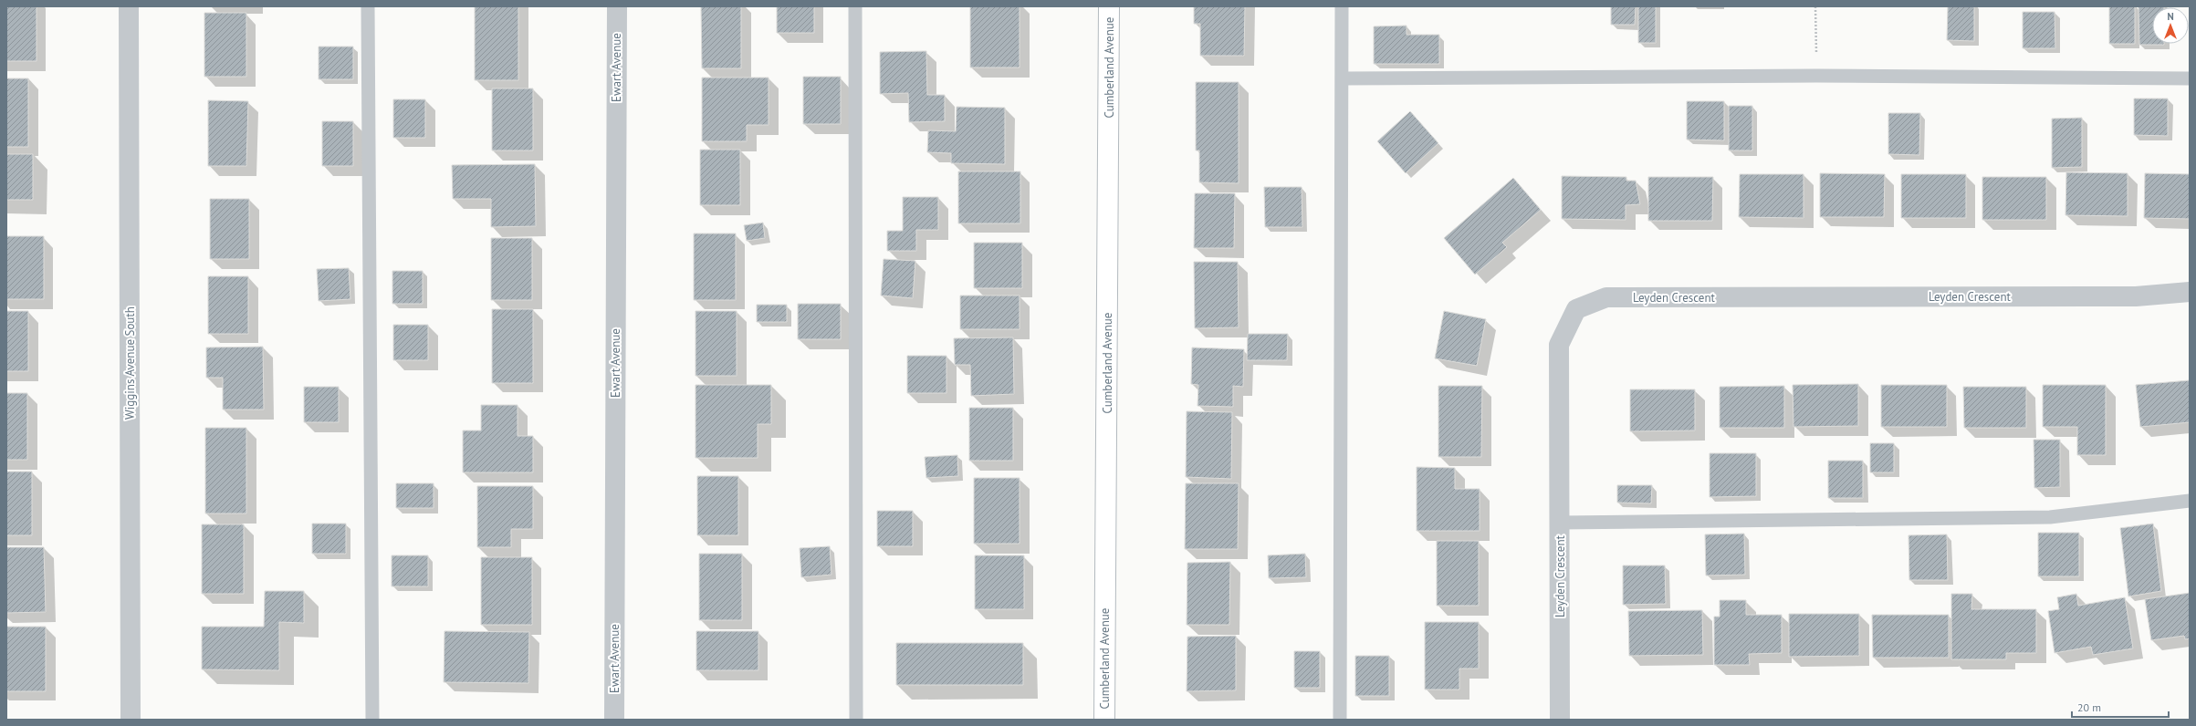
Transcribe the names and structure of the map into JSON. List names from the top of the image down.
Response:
{
  "streets": {
    "street": [
      "Ewart Avenue",
      "Cumberland Avenue",
      "Leyden Crescent",
      "Wiggins Avenue South"
    ]
  },
  "scale_bar": "20 m",
  "north": "top"
}
